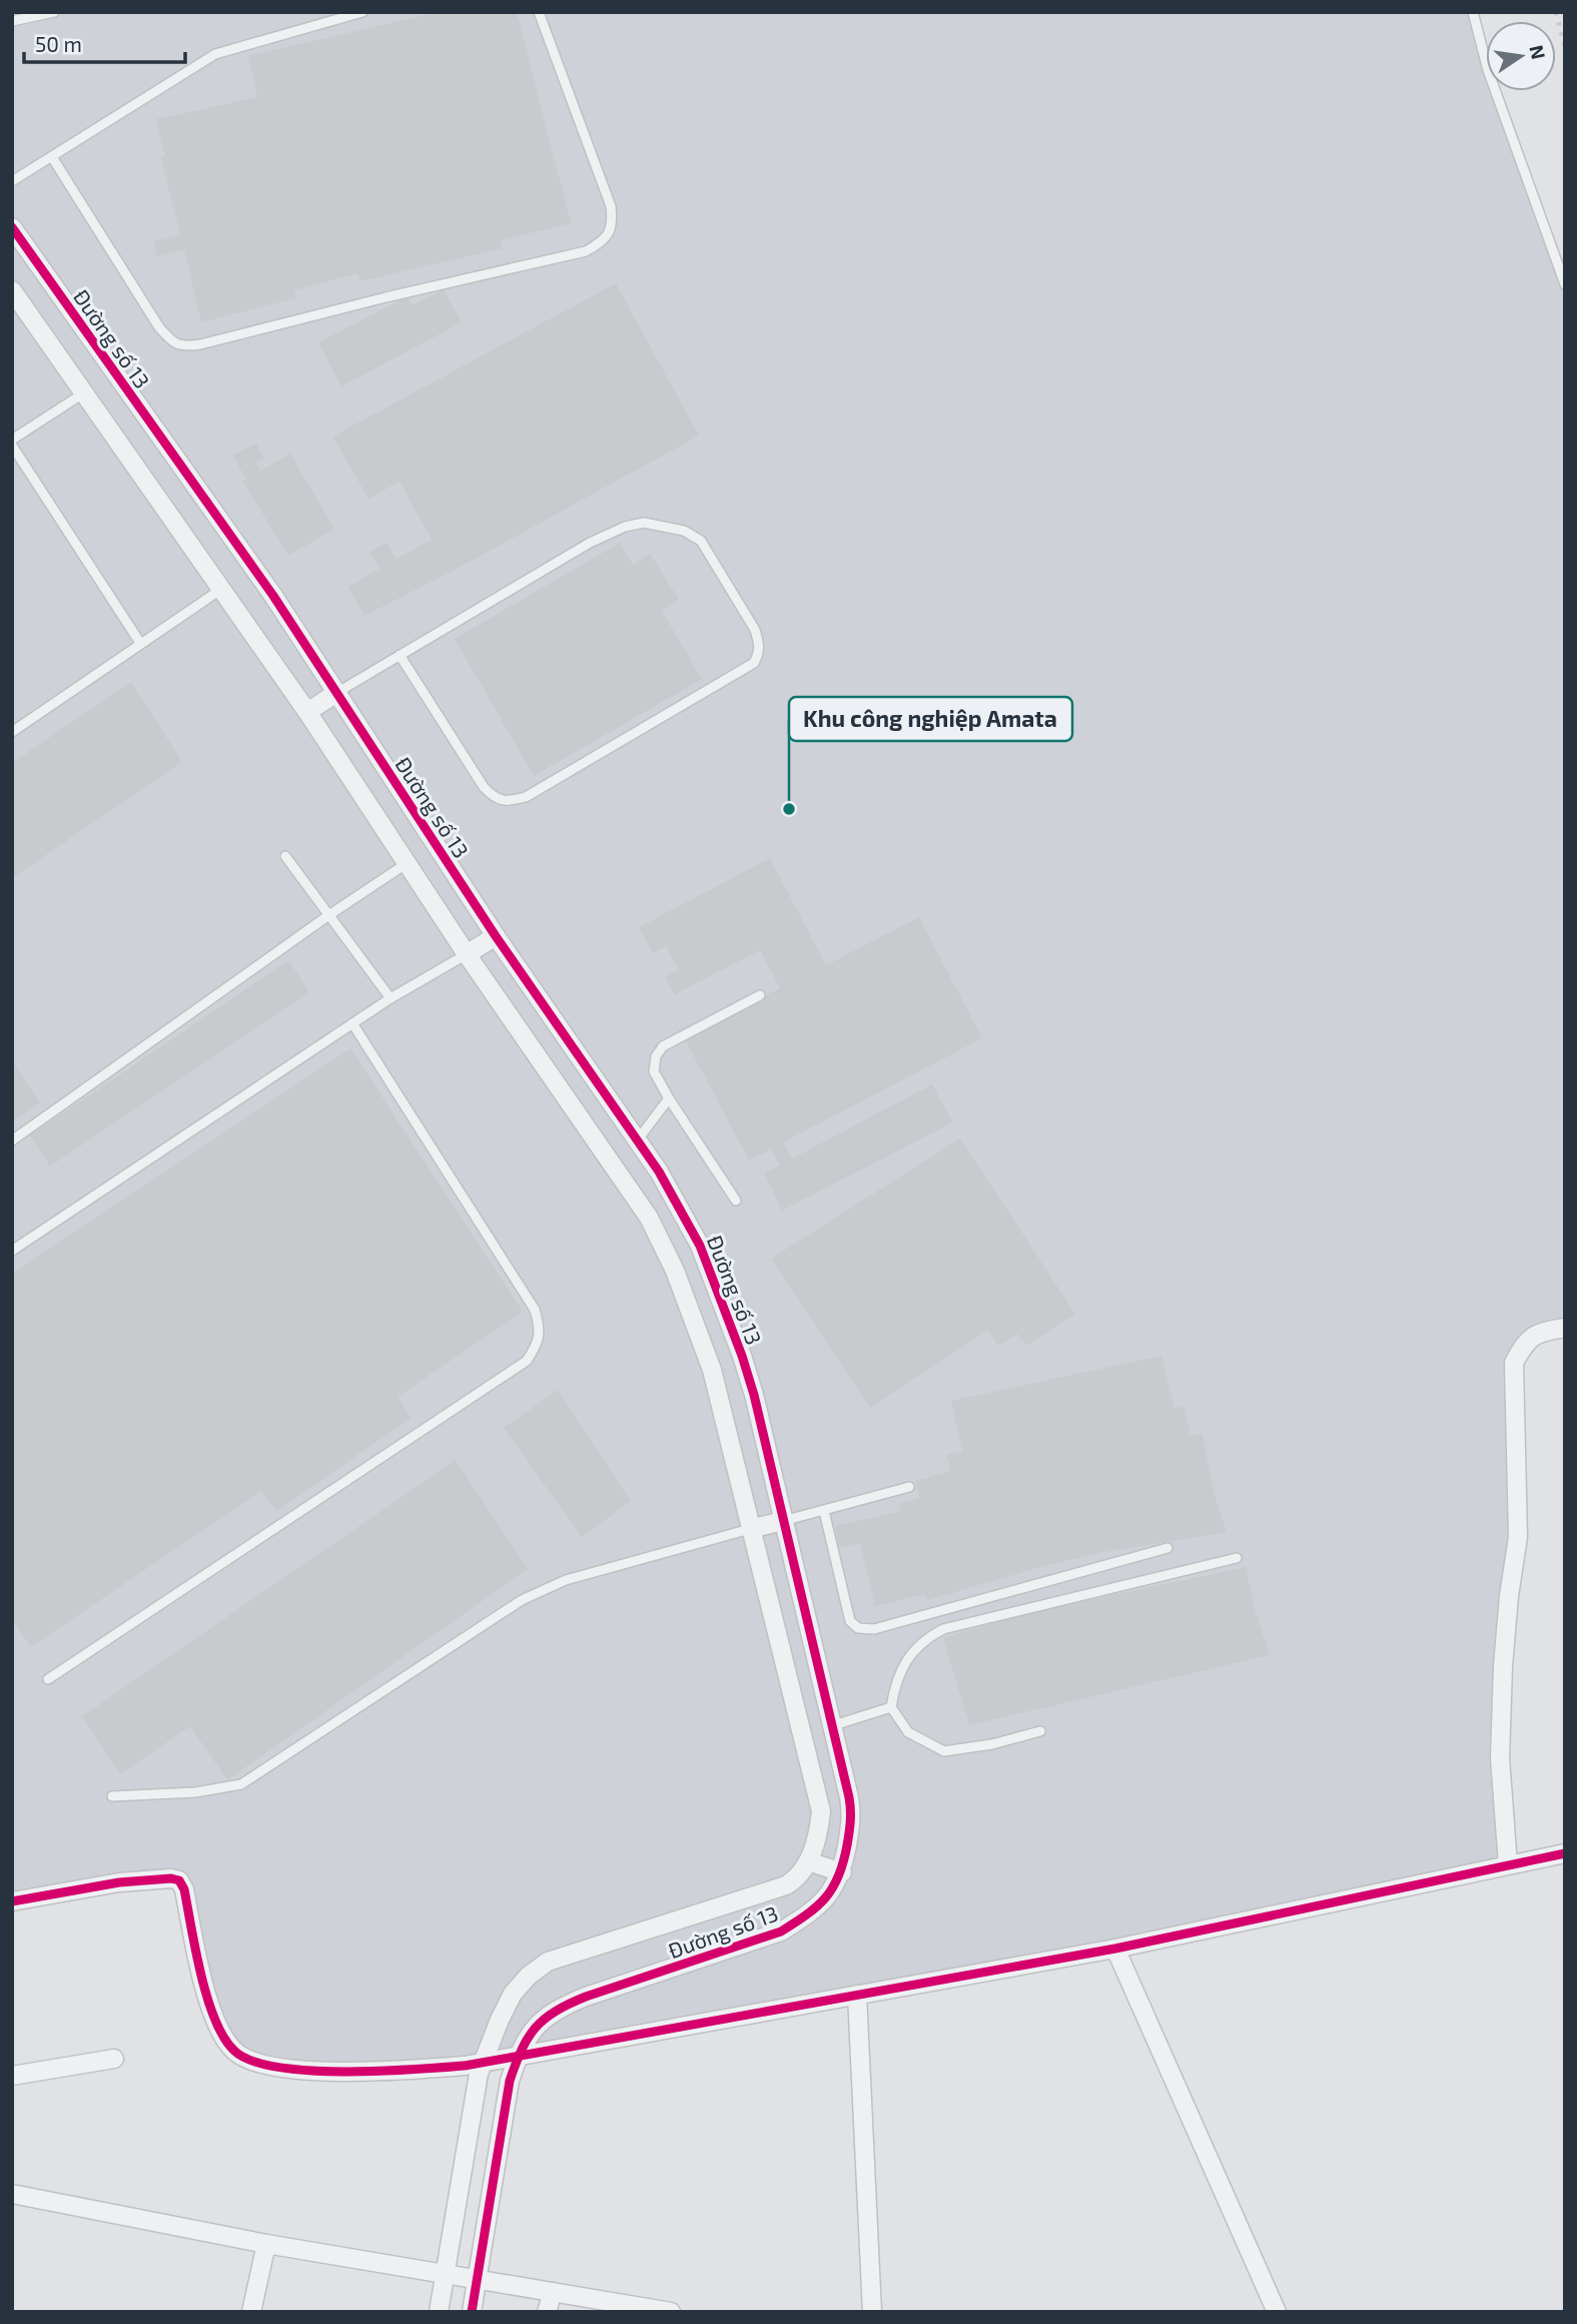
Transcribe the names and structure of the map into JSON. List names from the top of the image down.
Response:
{
  "streets": {
    "street": ["Đường số 13"]
  },
  "places": ["Khu công nghiệp Amata"],
  "scale_bar": "50 m",
  "north": "right"
}
